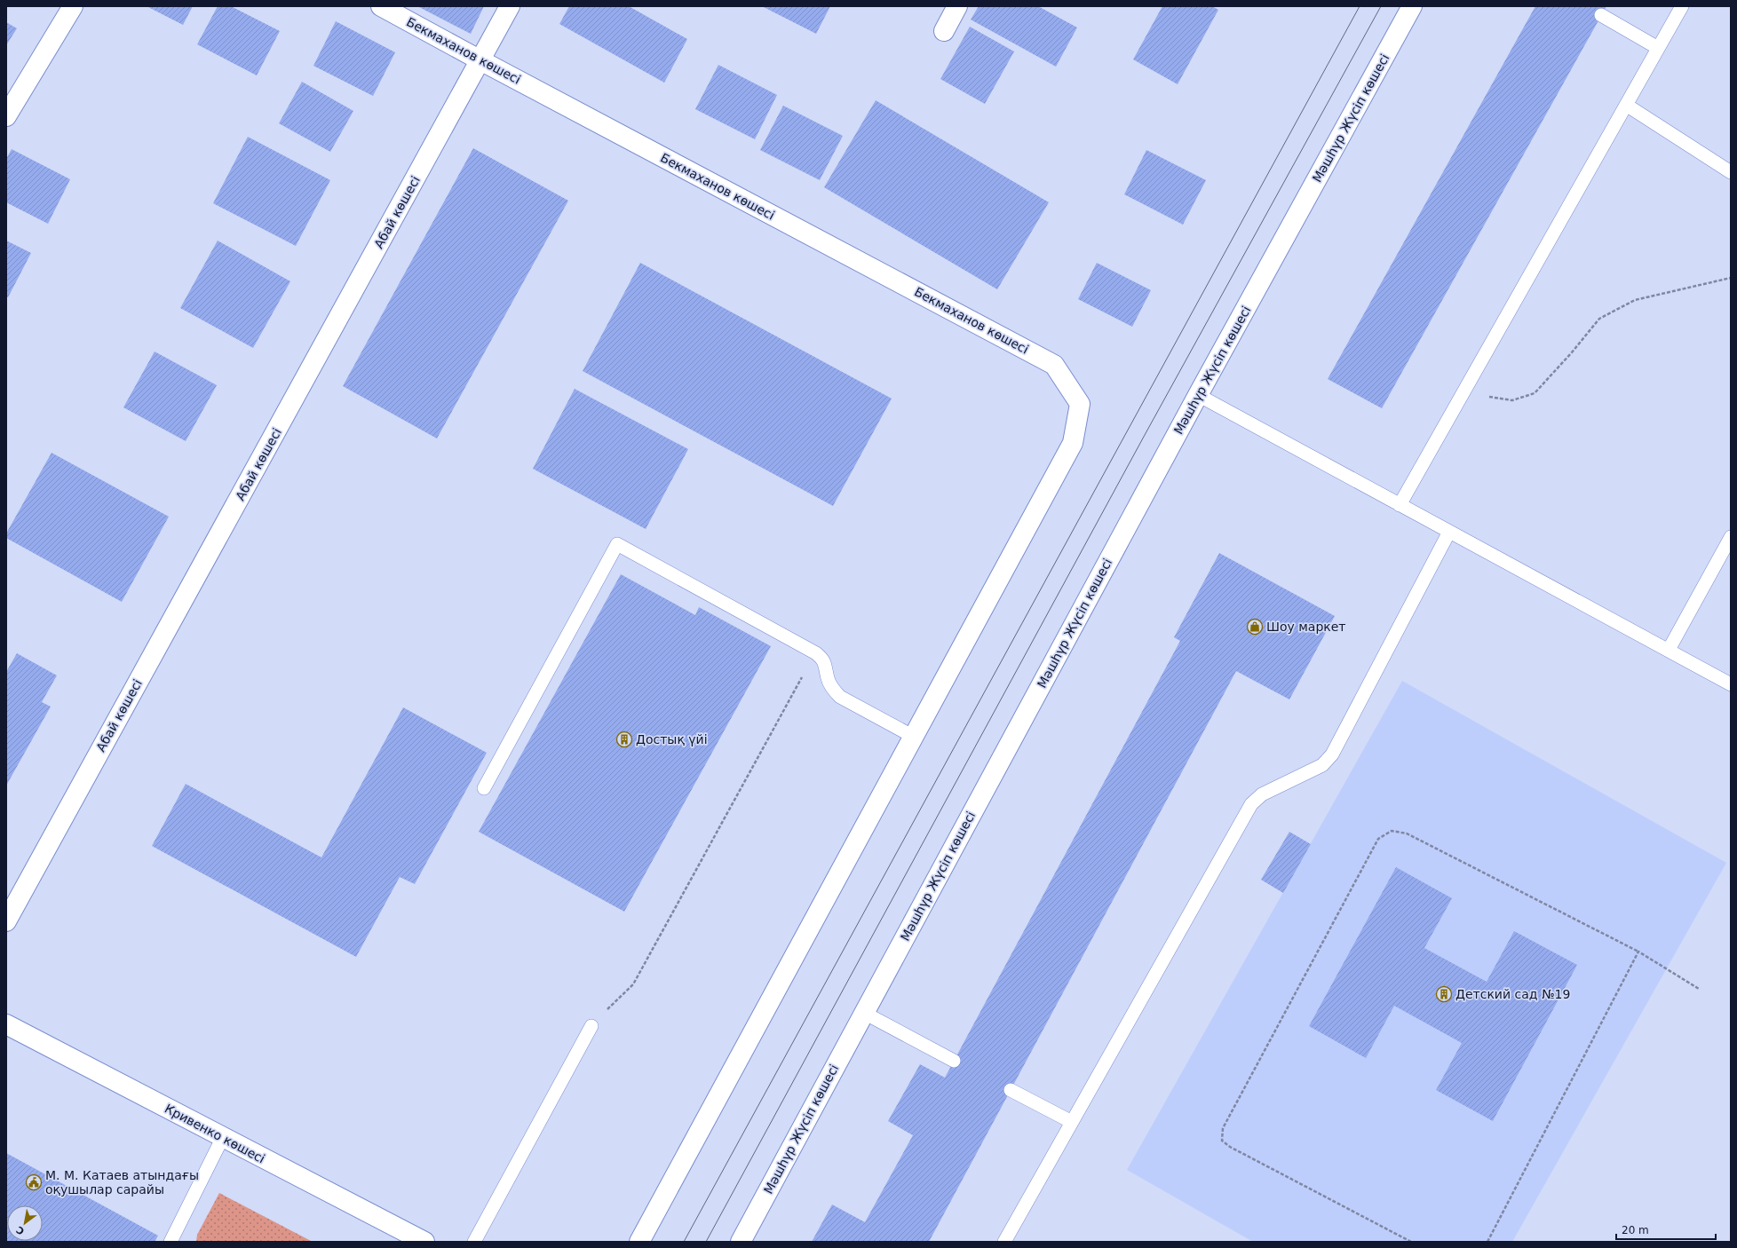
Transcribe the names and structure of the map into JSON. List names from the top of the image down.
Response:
{
  "streets": {
    "street": [
      "Бекмаханов көшесі",
      "Мәшһүр Жүсіп көшесі",
      "Абай көшесі",
      "Кривенко көшесі"
    ]
  },
  "crossings": [
    ["Бекмаханов көшесі", "Абай көшесі"]
  ],
  "places": {
    "shop": ["Шоу маркет"],
    "building": ["Достық үйі", "Детский сад №19"],
    "public building": ["М. М. Катаев атындағы оқушылар сарайы"]
  },
  "scale_bar": "20 m",
  "north": "bottom left"
}
